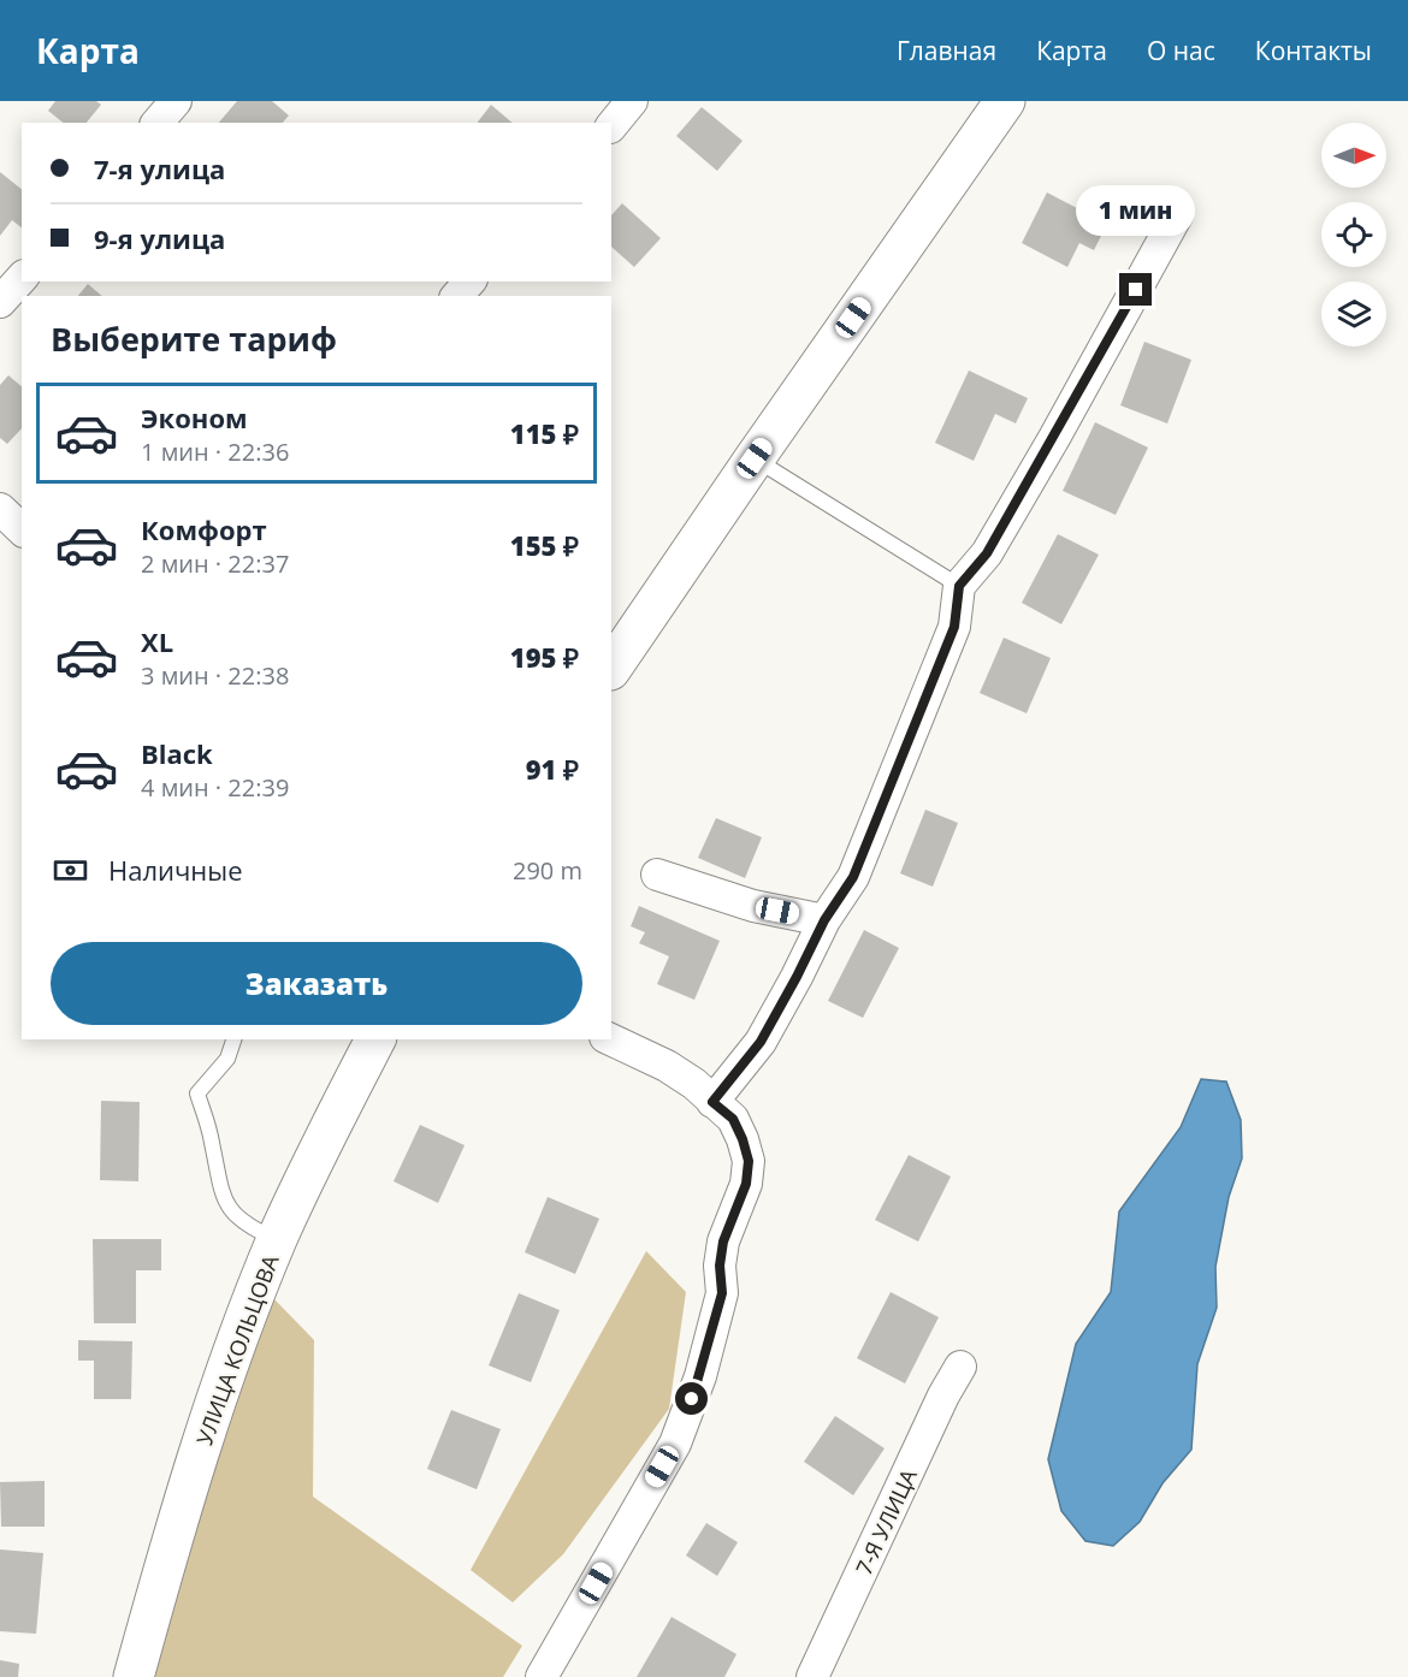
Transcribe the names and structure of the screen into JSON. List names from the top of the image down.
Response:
{
  "streets": {
    "main road": ["УЛИЦА КОЛЬЦОВА"],
    "street": ["7-Я УЛИЦА"]
  },
  "north": "right",
  "page": {
    "header": "Карта",
    "nav": [
      "Главная",
      "Карта",
      "О нас",
      "Контакты"
    ],
    "banner": ["7-я улица", "9-я улица"],
    "bubble": "1 мин",
    "heading": "Выберите тариф",
    "list": [
      {
        "name": "Эконом",
        "note": "1 мин · 22:36",
        "value": "115 ₽"
      },
      {
        "name": "Комфорт",
        "note": "2 мин · 22:37",
        "value": "155 ₽"
      },
      {
        "name": "XL",
        "note": "3 мин · 22:38",
        "value": "195 ₽"
      },
      {
        "name": "Black",
        "note": "4 мин · 22:39",
        "value": "91 ₽"
      }
    ],
    "pay": ["Наличные", "290 m"],
    "buttons": "Заказать"
  }
}
